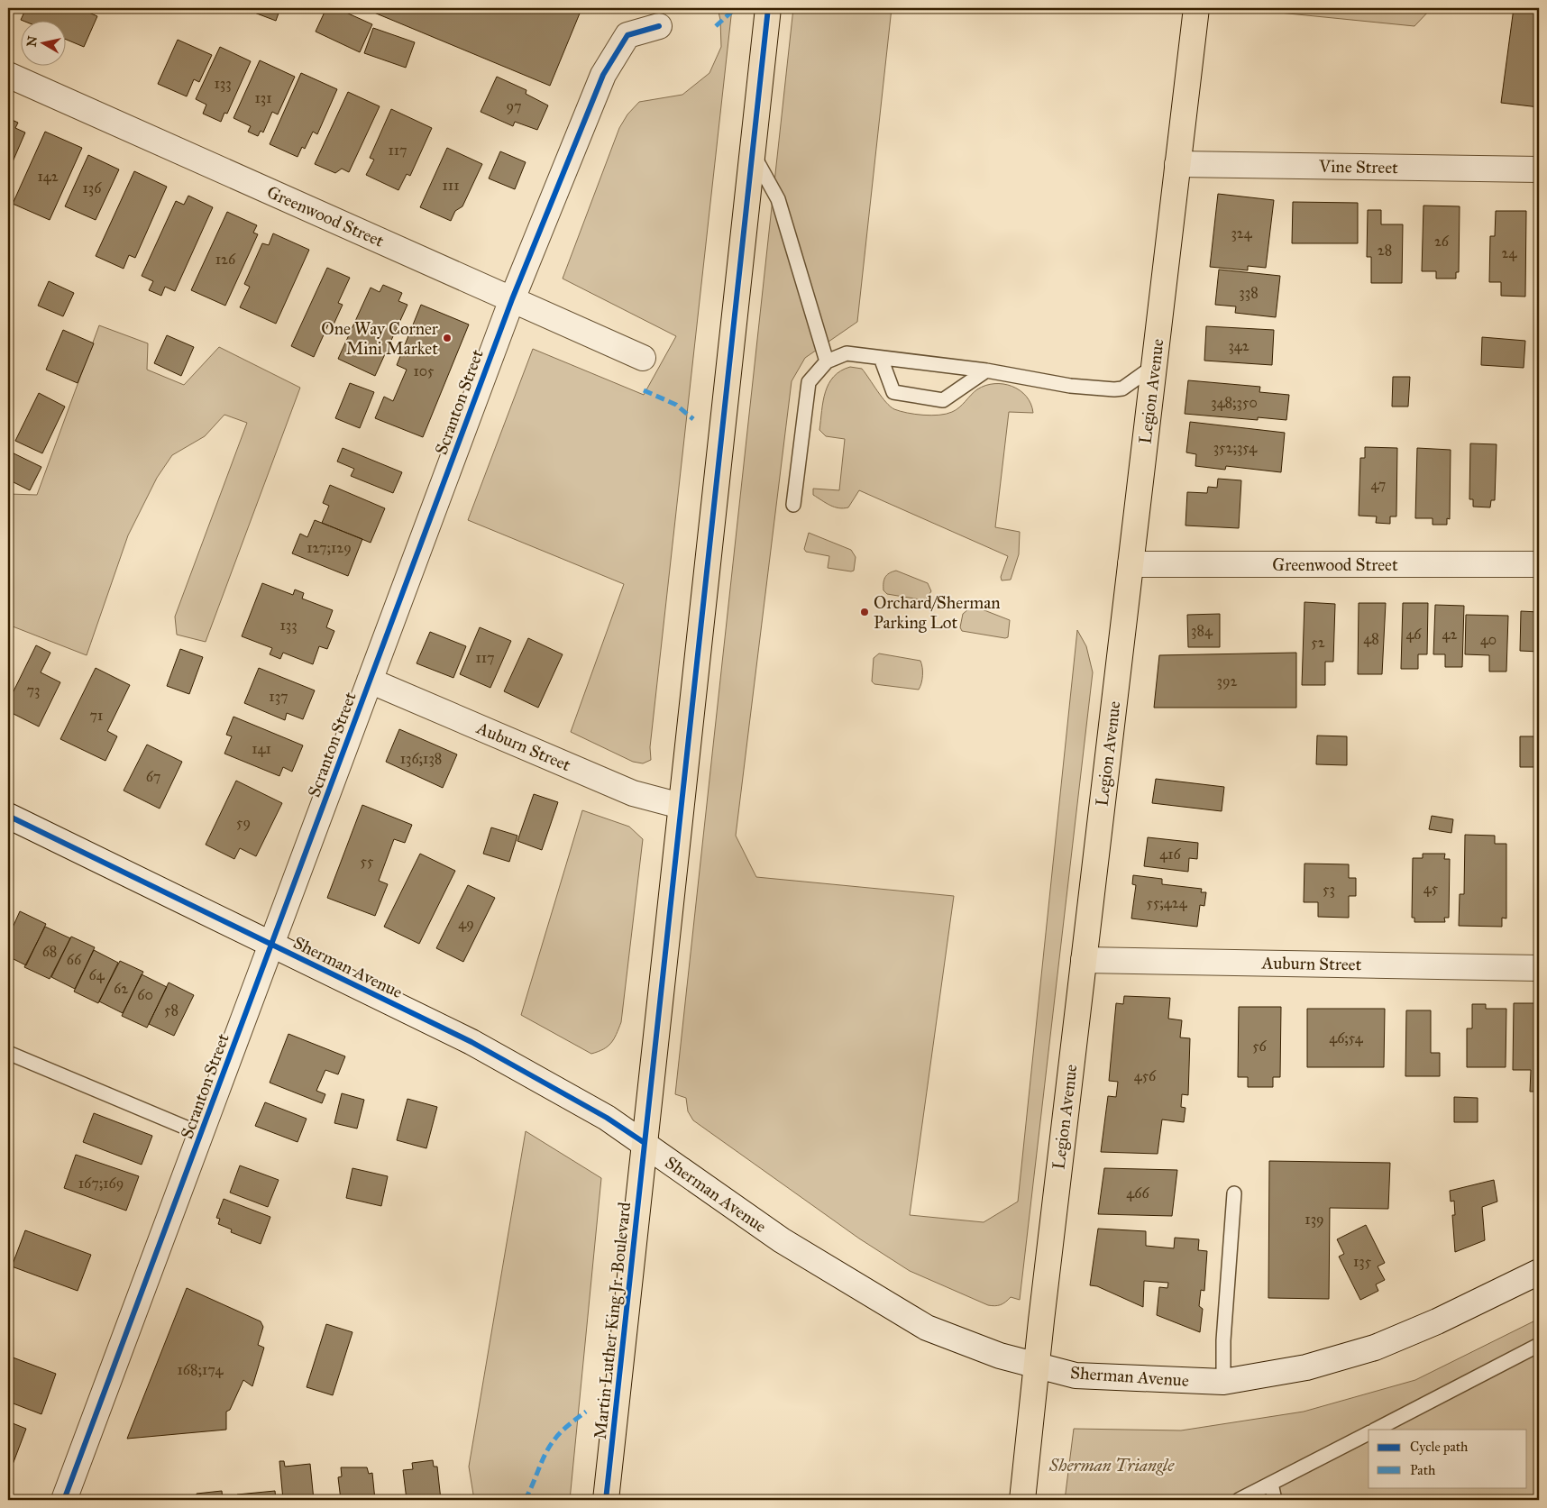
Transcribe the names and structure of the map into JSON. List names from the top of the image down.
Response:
{
  "streets": {
    "highway": ["Legion Avenue", "Martin Luther King Jr. Boulevard"],
    "street": [
      "Vine Street",
      "Greenwood Street",
      "Scranton Street",
      "Auburn Street",
      "Sherman Avenue"
    ]
  },
  "crossings": [
    ["Vine Street", "Legion Avenue"],
    ["Greenwood Street", "Legion Avenue"],
    ["Greenwood Street", "Scranton Street"],
    ["Legion Avenue", "Auburn Street"],
    ["Legion Avenue", "Sherman Avenue"],
    ["Scranton Street", "Auburn Street"],
    ["Scranton Street", "Sherman Avenue"],
    ["Auburn Street", "Martin Luther King Jr. Boulevard"],
    ["Sherman Avenue", "Martin Luther King Jr. Boulevard"]
  ],
  "parks": ["Sherman Triangle"],
  "places": ["One Way Corner Mini Market", "Orchard/Sherman Parking Lot"],
  "house_numbers": [
    "133",
    "131",
    "97",
    "117",
    "142",
    "111",
    "136",
    "324",
    "26",
    "28",
    "24",
    "126",
    "338",
    "342",
    "105",
    "348;350",
    "352;354",
    "47",
    "127;129",
    "133",
    "384",
    "46",
    "42",
    "48",
    "40",
    "52",
    "117",
    "392",
    "73",
    "137",
    "71",
    "141",
    "136;138",
    "67",
    "59",
    "416",
    "55",
    "45",
    "53",
    "55;424",
    "49",
    "68",
    "66",
    "64",
    "62",
    "60",
    "58",
    "46;54",
    "56",
    "456",
    "167;169",
    "466",
    "139",
    "135",
    "168;174"
  ],
  "legend": ["Cycle path", "Path"],
  "north": "left"
}
